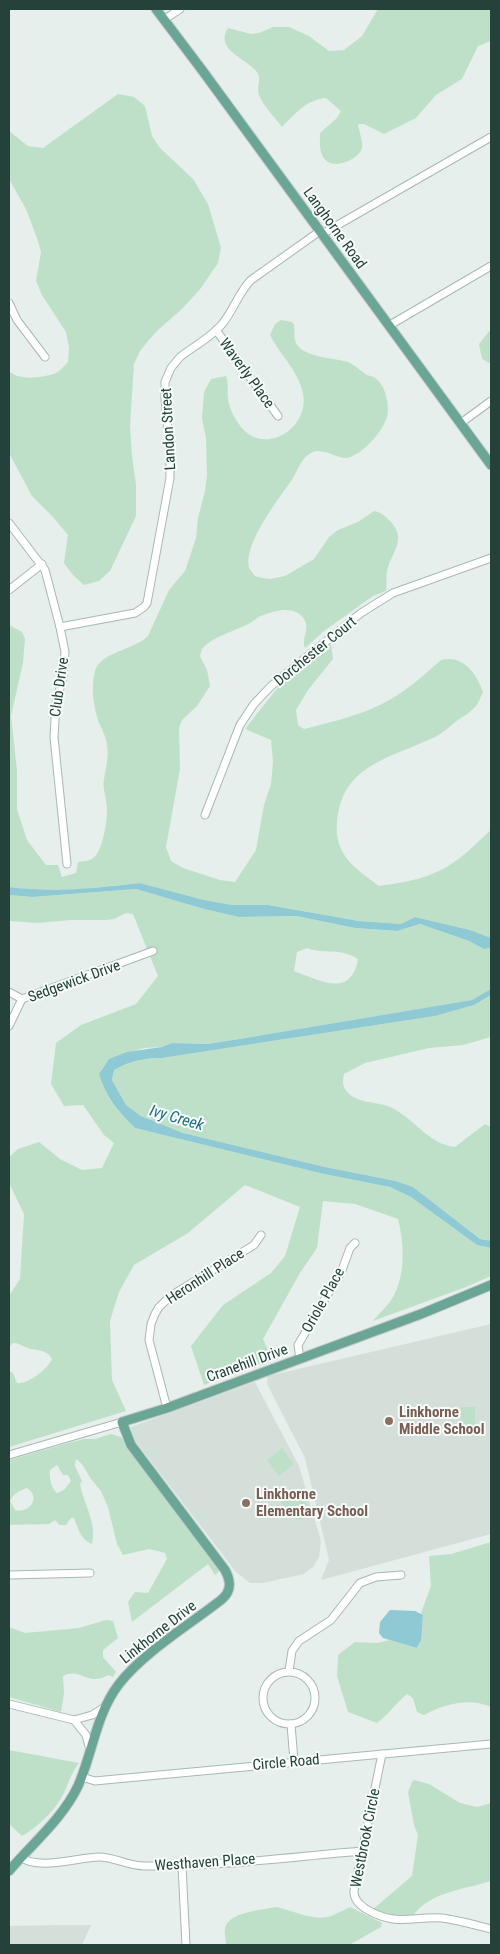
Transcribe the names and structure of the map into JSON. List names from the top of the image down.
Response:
{
  "streets": {
    "main road": ["Langhorne Road", "Cranehill Drive", "Linkhorne Drive"],
    "street": [
      "Waverly Place",
      "Landon Street",
      "Dorchester Court",
      "Club Drive",
      "Sedgewick Drive",
      "Heronhill Place",
      "Oriole Place",
      "Circle Road",
      "Westbrook Circle",
      "Westhaven Place"
    ]
  },
  "crossings": [
    ["Langhorne Road", "Landon Street"],
    ["Waverly Place", "Landon Street"],
    ["Landon Street", "Club Drive"],
    ["Heronhill Place", "Cranehill Drive"],
    ["Oriole Place", "Cranehill Drive"],
    ["Cranehill Drive", "Linkhorne Drive"],
    ["Linkhorne Drive", "Circle Road"],
    ["Linkhorne Drive", "Westhaven Place"],
    ["Circle Road", "Westbrook Circle"],
    ["Westbrook Circle", "Westhaven Place"]
  ],
  "water": ["Ivy Creek"],
  "places": ["Linkhorne Middle School", "Linkhorne Elementary School"]
}
